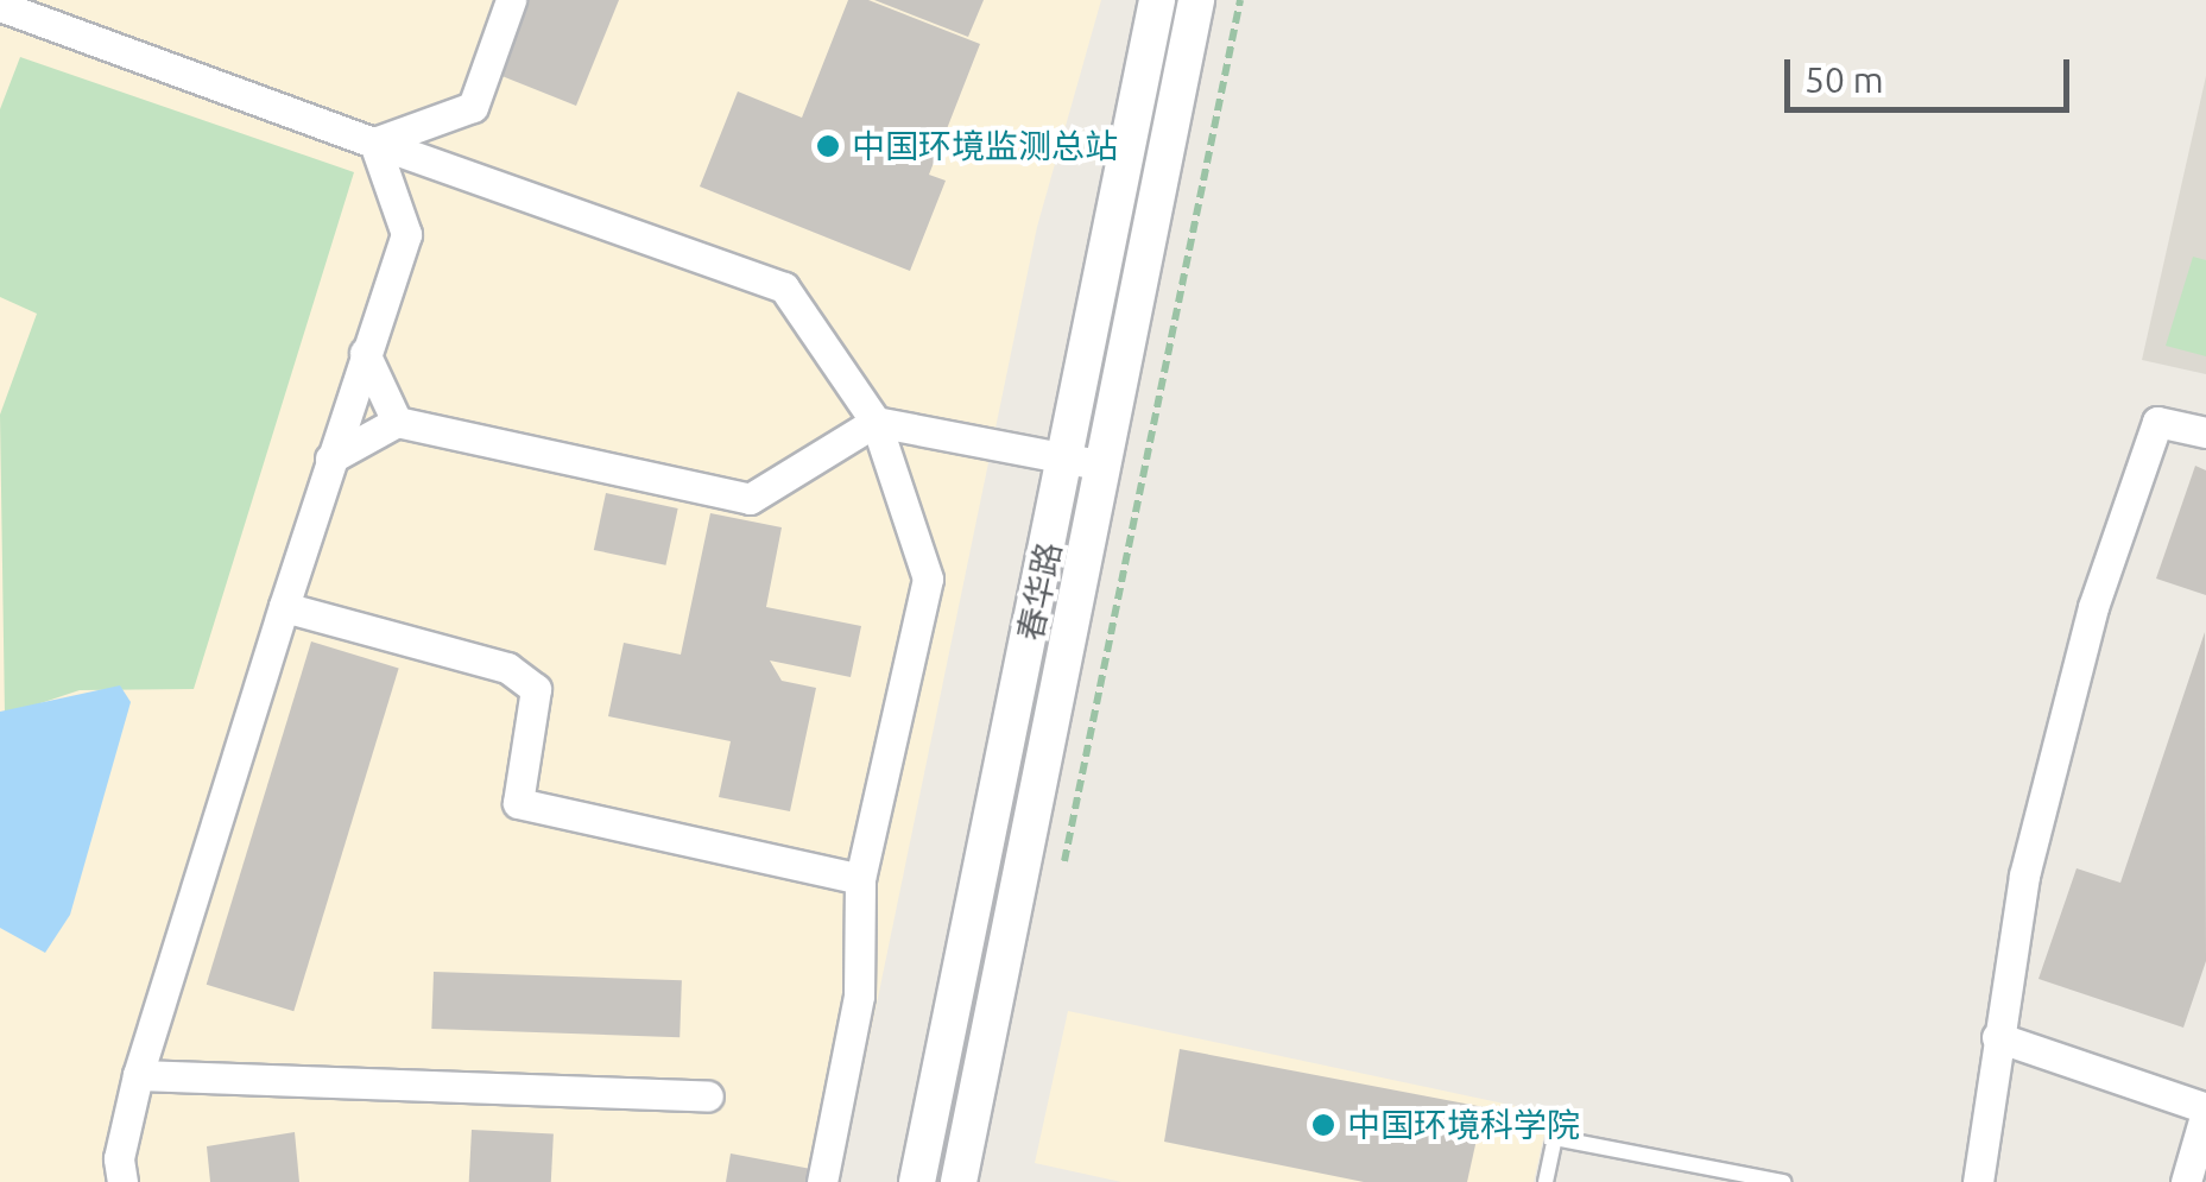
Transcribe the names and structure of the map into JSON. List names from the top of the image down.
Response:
{
  "streets": {
    "street": ["春华路"]
  },
  "places": ["中国环境监测总站", "中国环境科学院"],
  "scale_bar": "50 m"
}
